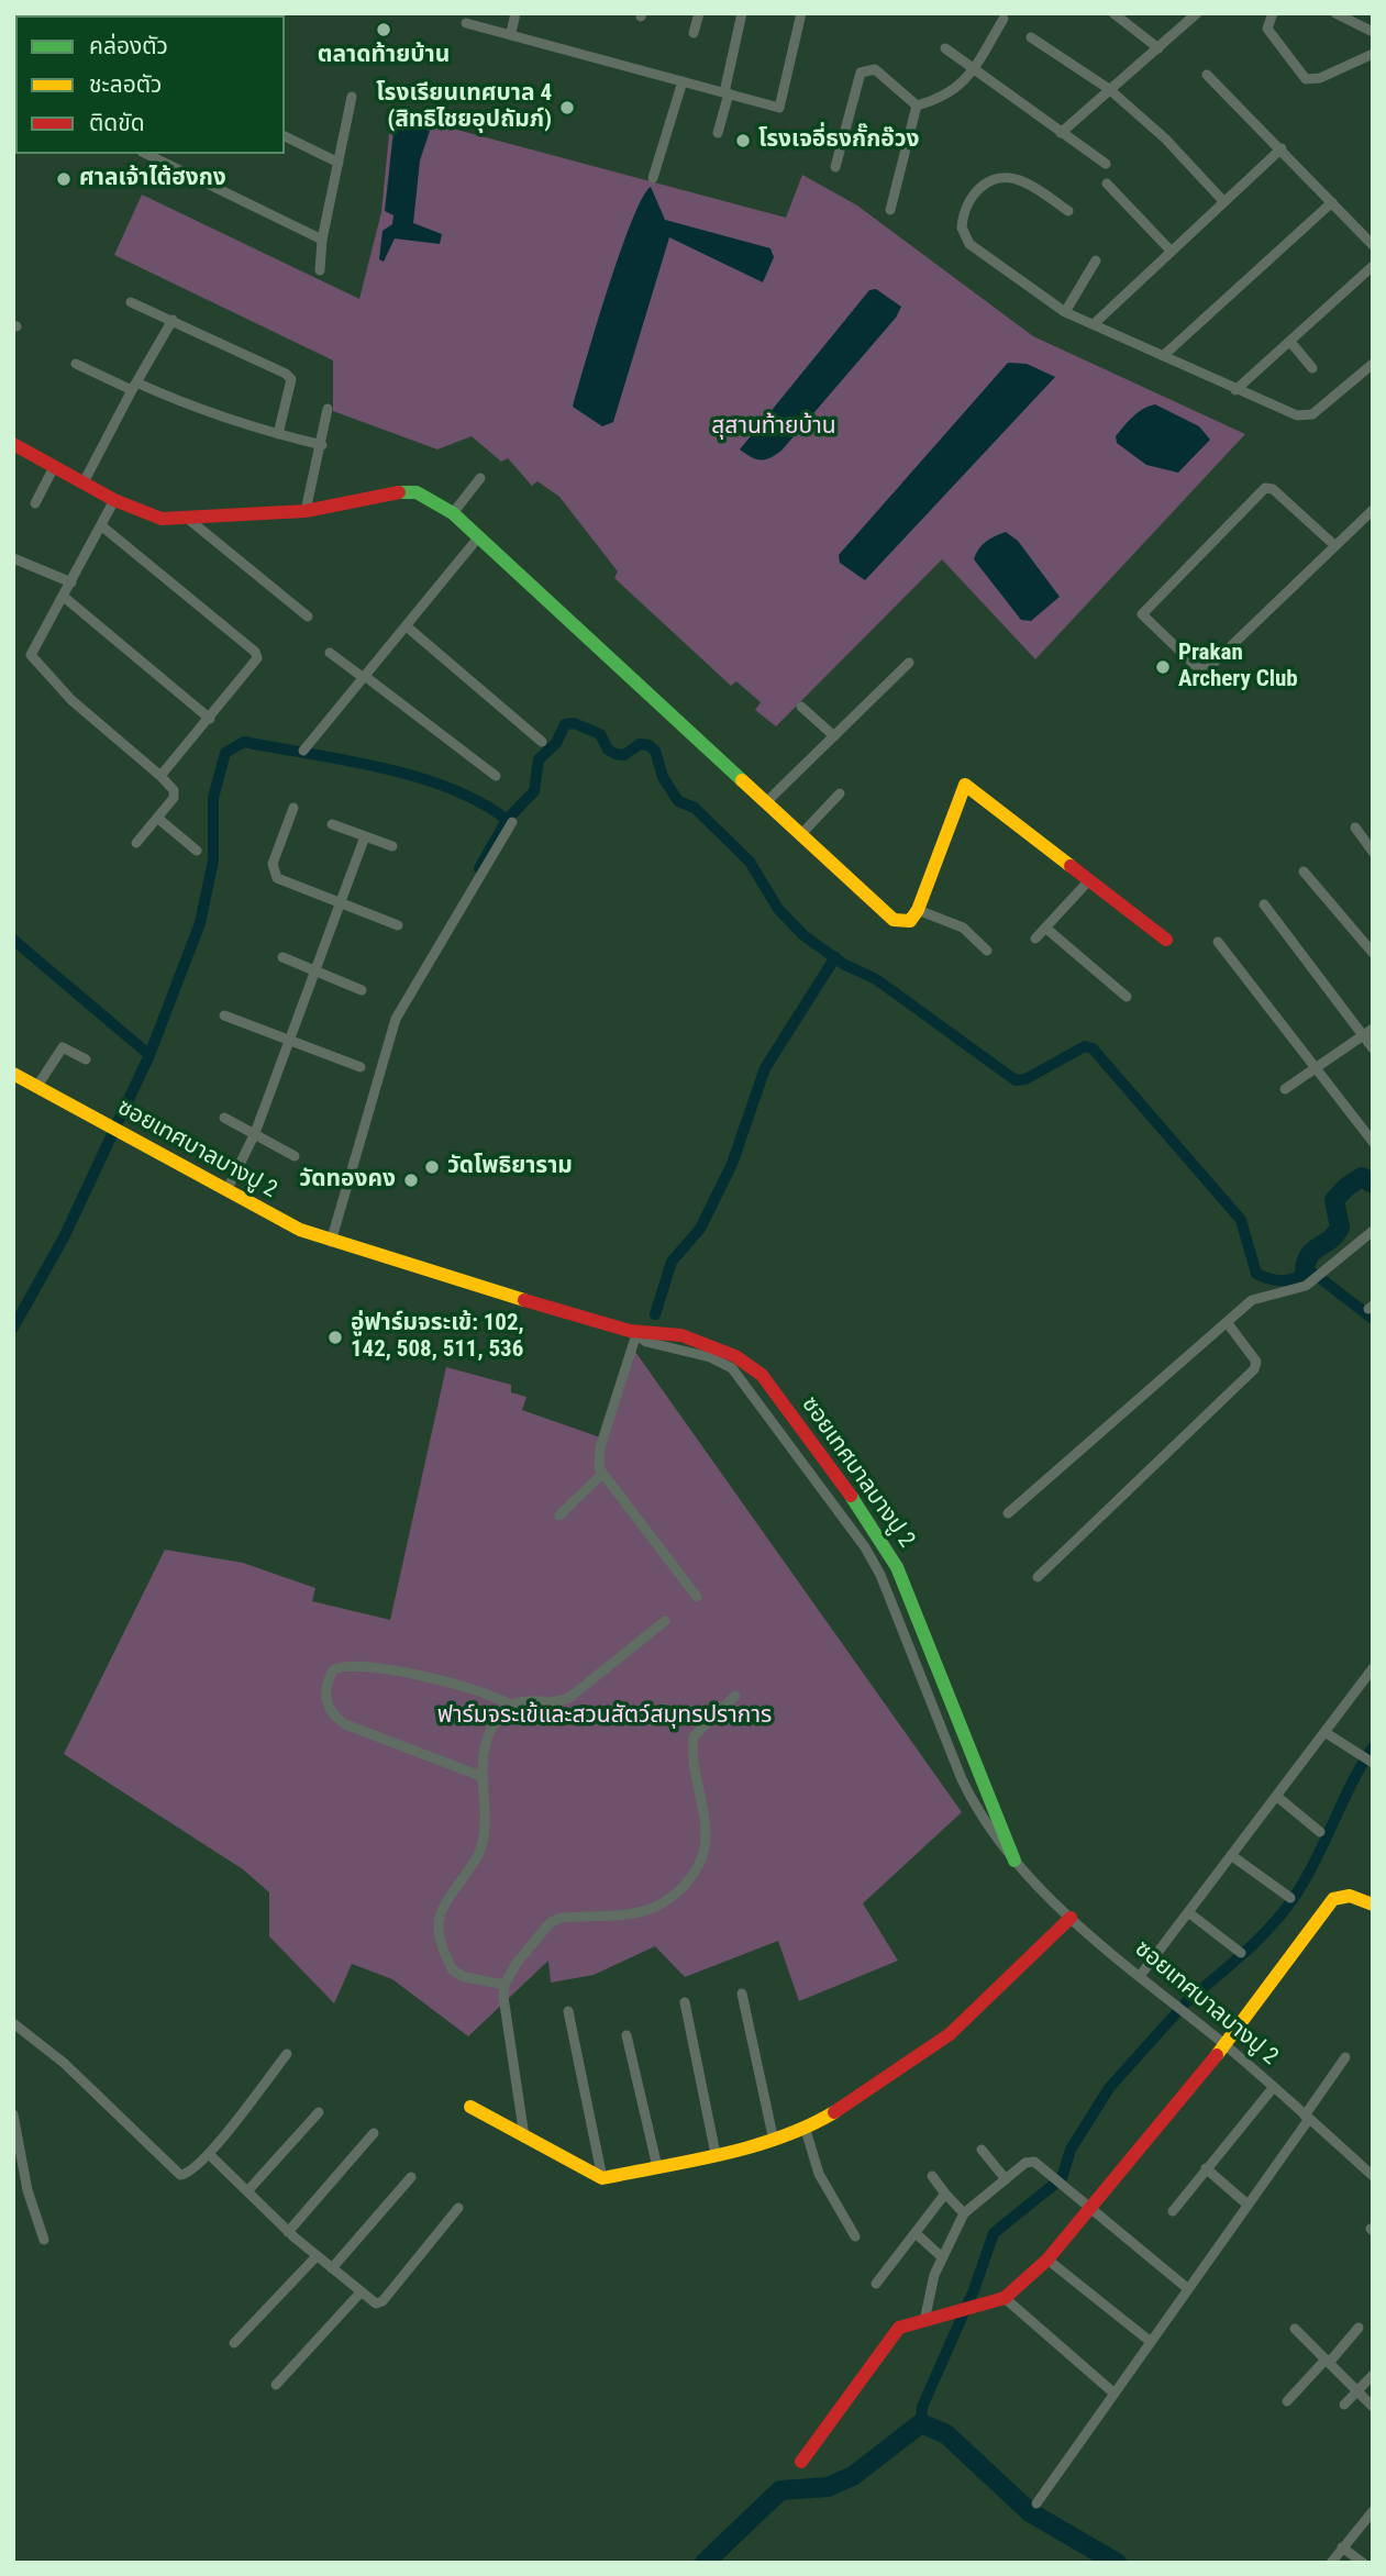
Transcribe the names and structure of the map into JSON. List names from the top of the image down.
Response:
{
  "streets": {
    "street": ["ซอยเทศบาลบางปู 2"]
  },
  "parks": ["สุสานท้ายบ้าน", "ฟาร์มจระเข้และสวนสัตว์สมุทรปราการ"],
  "places": [
    "ตลาดท้ายบ้าน",
    "โรงเรียนเทศบาล 4 (สิทธิไชยอุปถัมภ์)",
    "โรงเจอี่ธงกั๊กอ๊วง",
    "ศาลเจ้าไต้ฮงกง",
    "Prakan Archery Club",
    "วัดโพธิยาราม",
    "วัดทองคง",
    "อู่ฟาร์มจระเข้: 102, 142, 508, 511, 536"
  ],
  "legend": ["คล่องตัว", "ชะลอตัว", "ติดขัด"]
}
